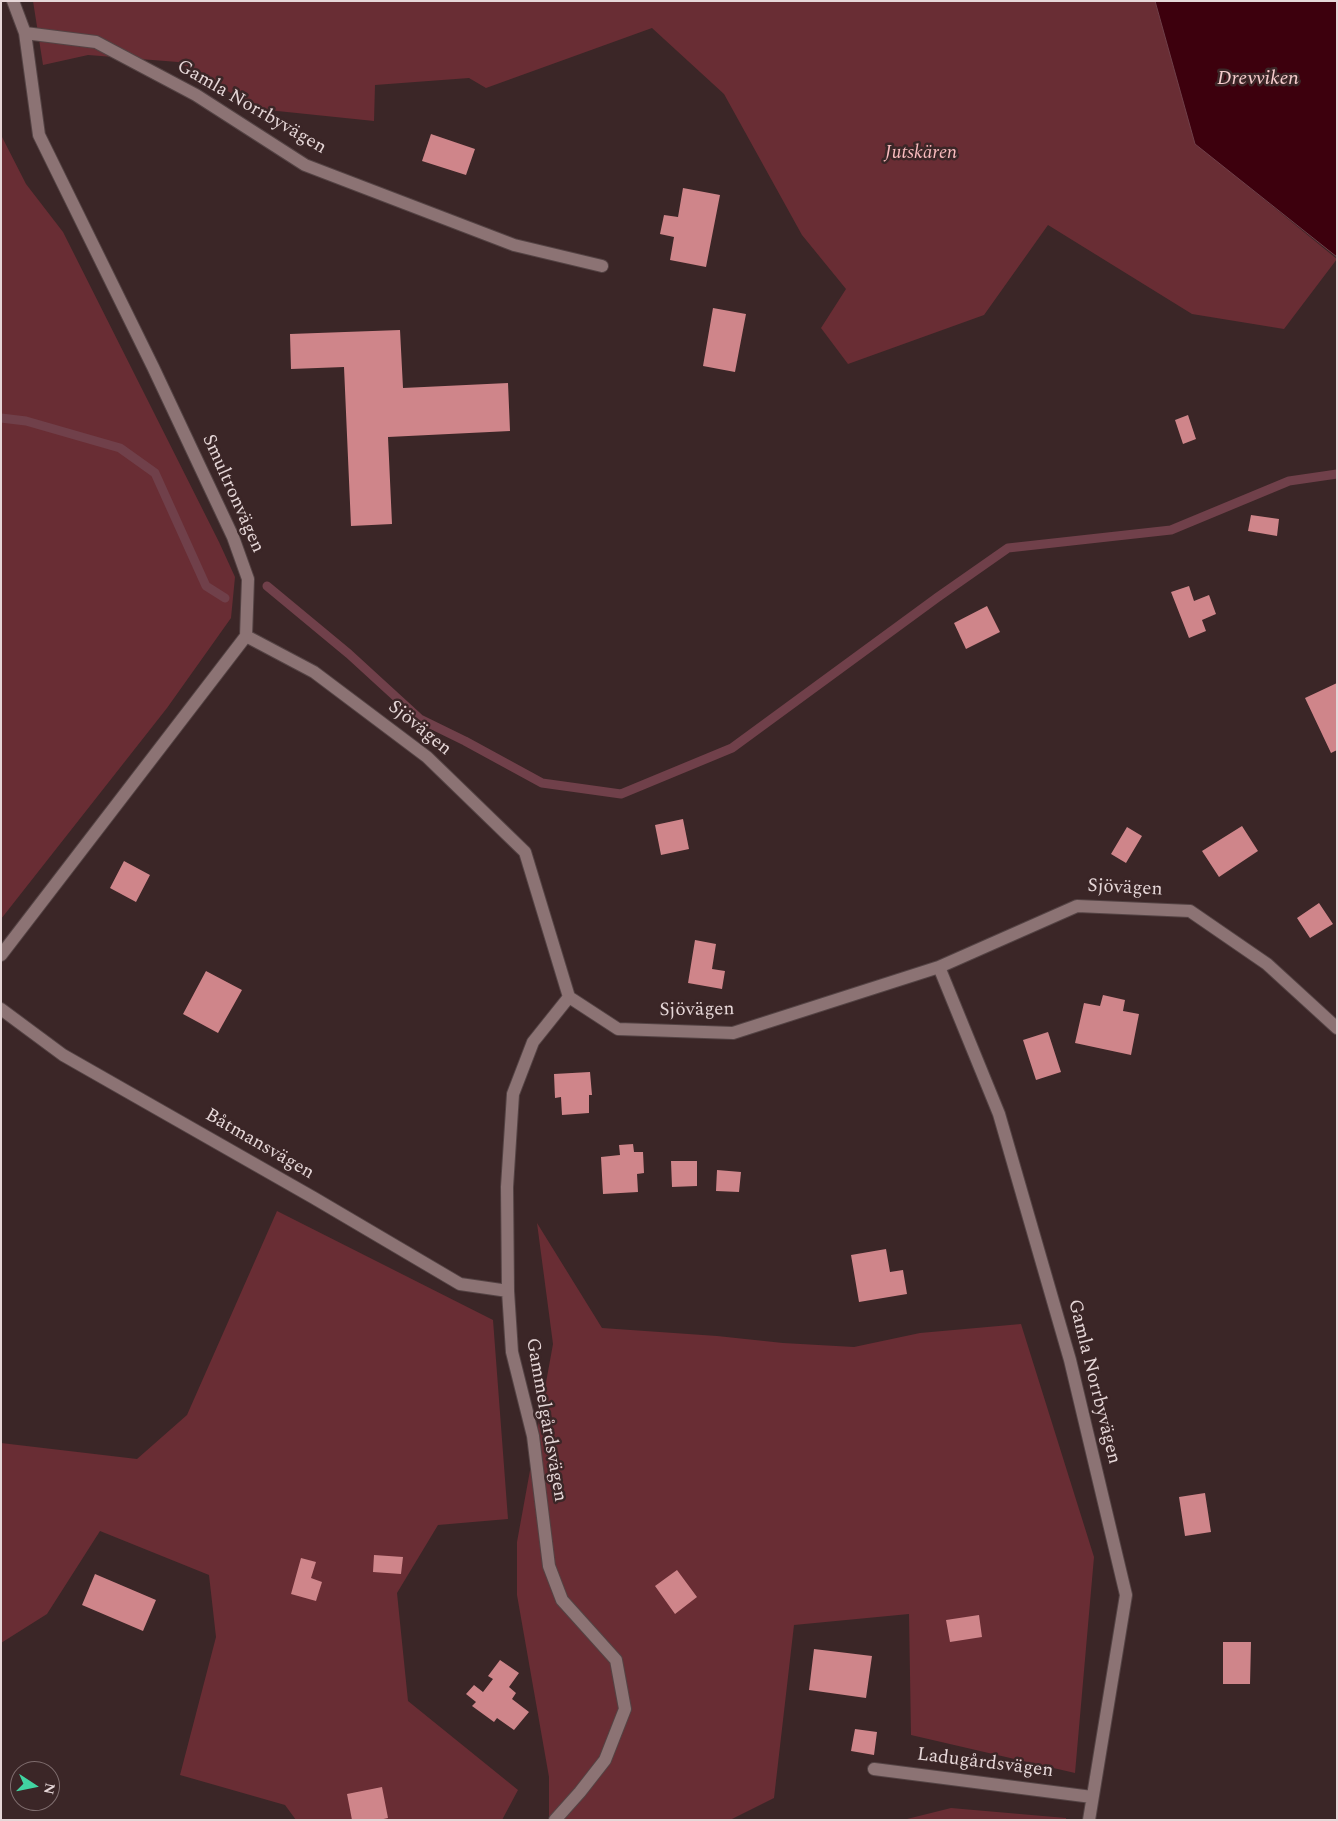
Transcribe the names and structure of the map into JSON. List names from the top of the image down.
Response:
{
  "streets": {
    "street": [
      "Gamla Norrbyvägen",
      "Smultronvägen",
      "Sjövägen",
      "Båtmansvägen",
      "Gammelgårdsvägen",
      "Ladugårdsvägen"
    ]
  },
  "crossings": [
    ["Gamla Norrbyvägen", "Smultronvägen"],
    ["Gamla Norrbyvägen", "Sjövägen"],
    ["Gamla Norrbyvägen", "Ladugårdsvägen"],
    ["Smultronvägen", "Sjövägen"],
    ["Sjövägen", "Gammelgårdsvägen"],
    ["Båtmansvägen", "Gammelgårdsvägen"]
  ],
  "water": ["Drevviken"],
  "parks": ["Jutskären"],
  "north": "right"
}
